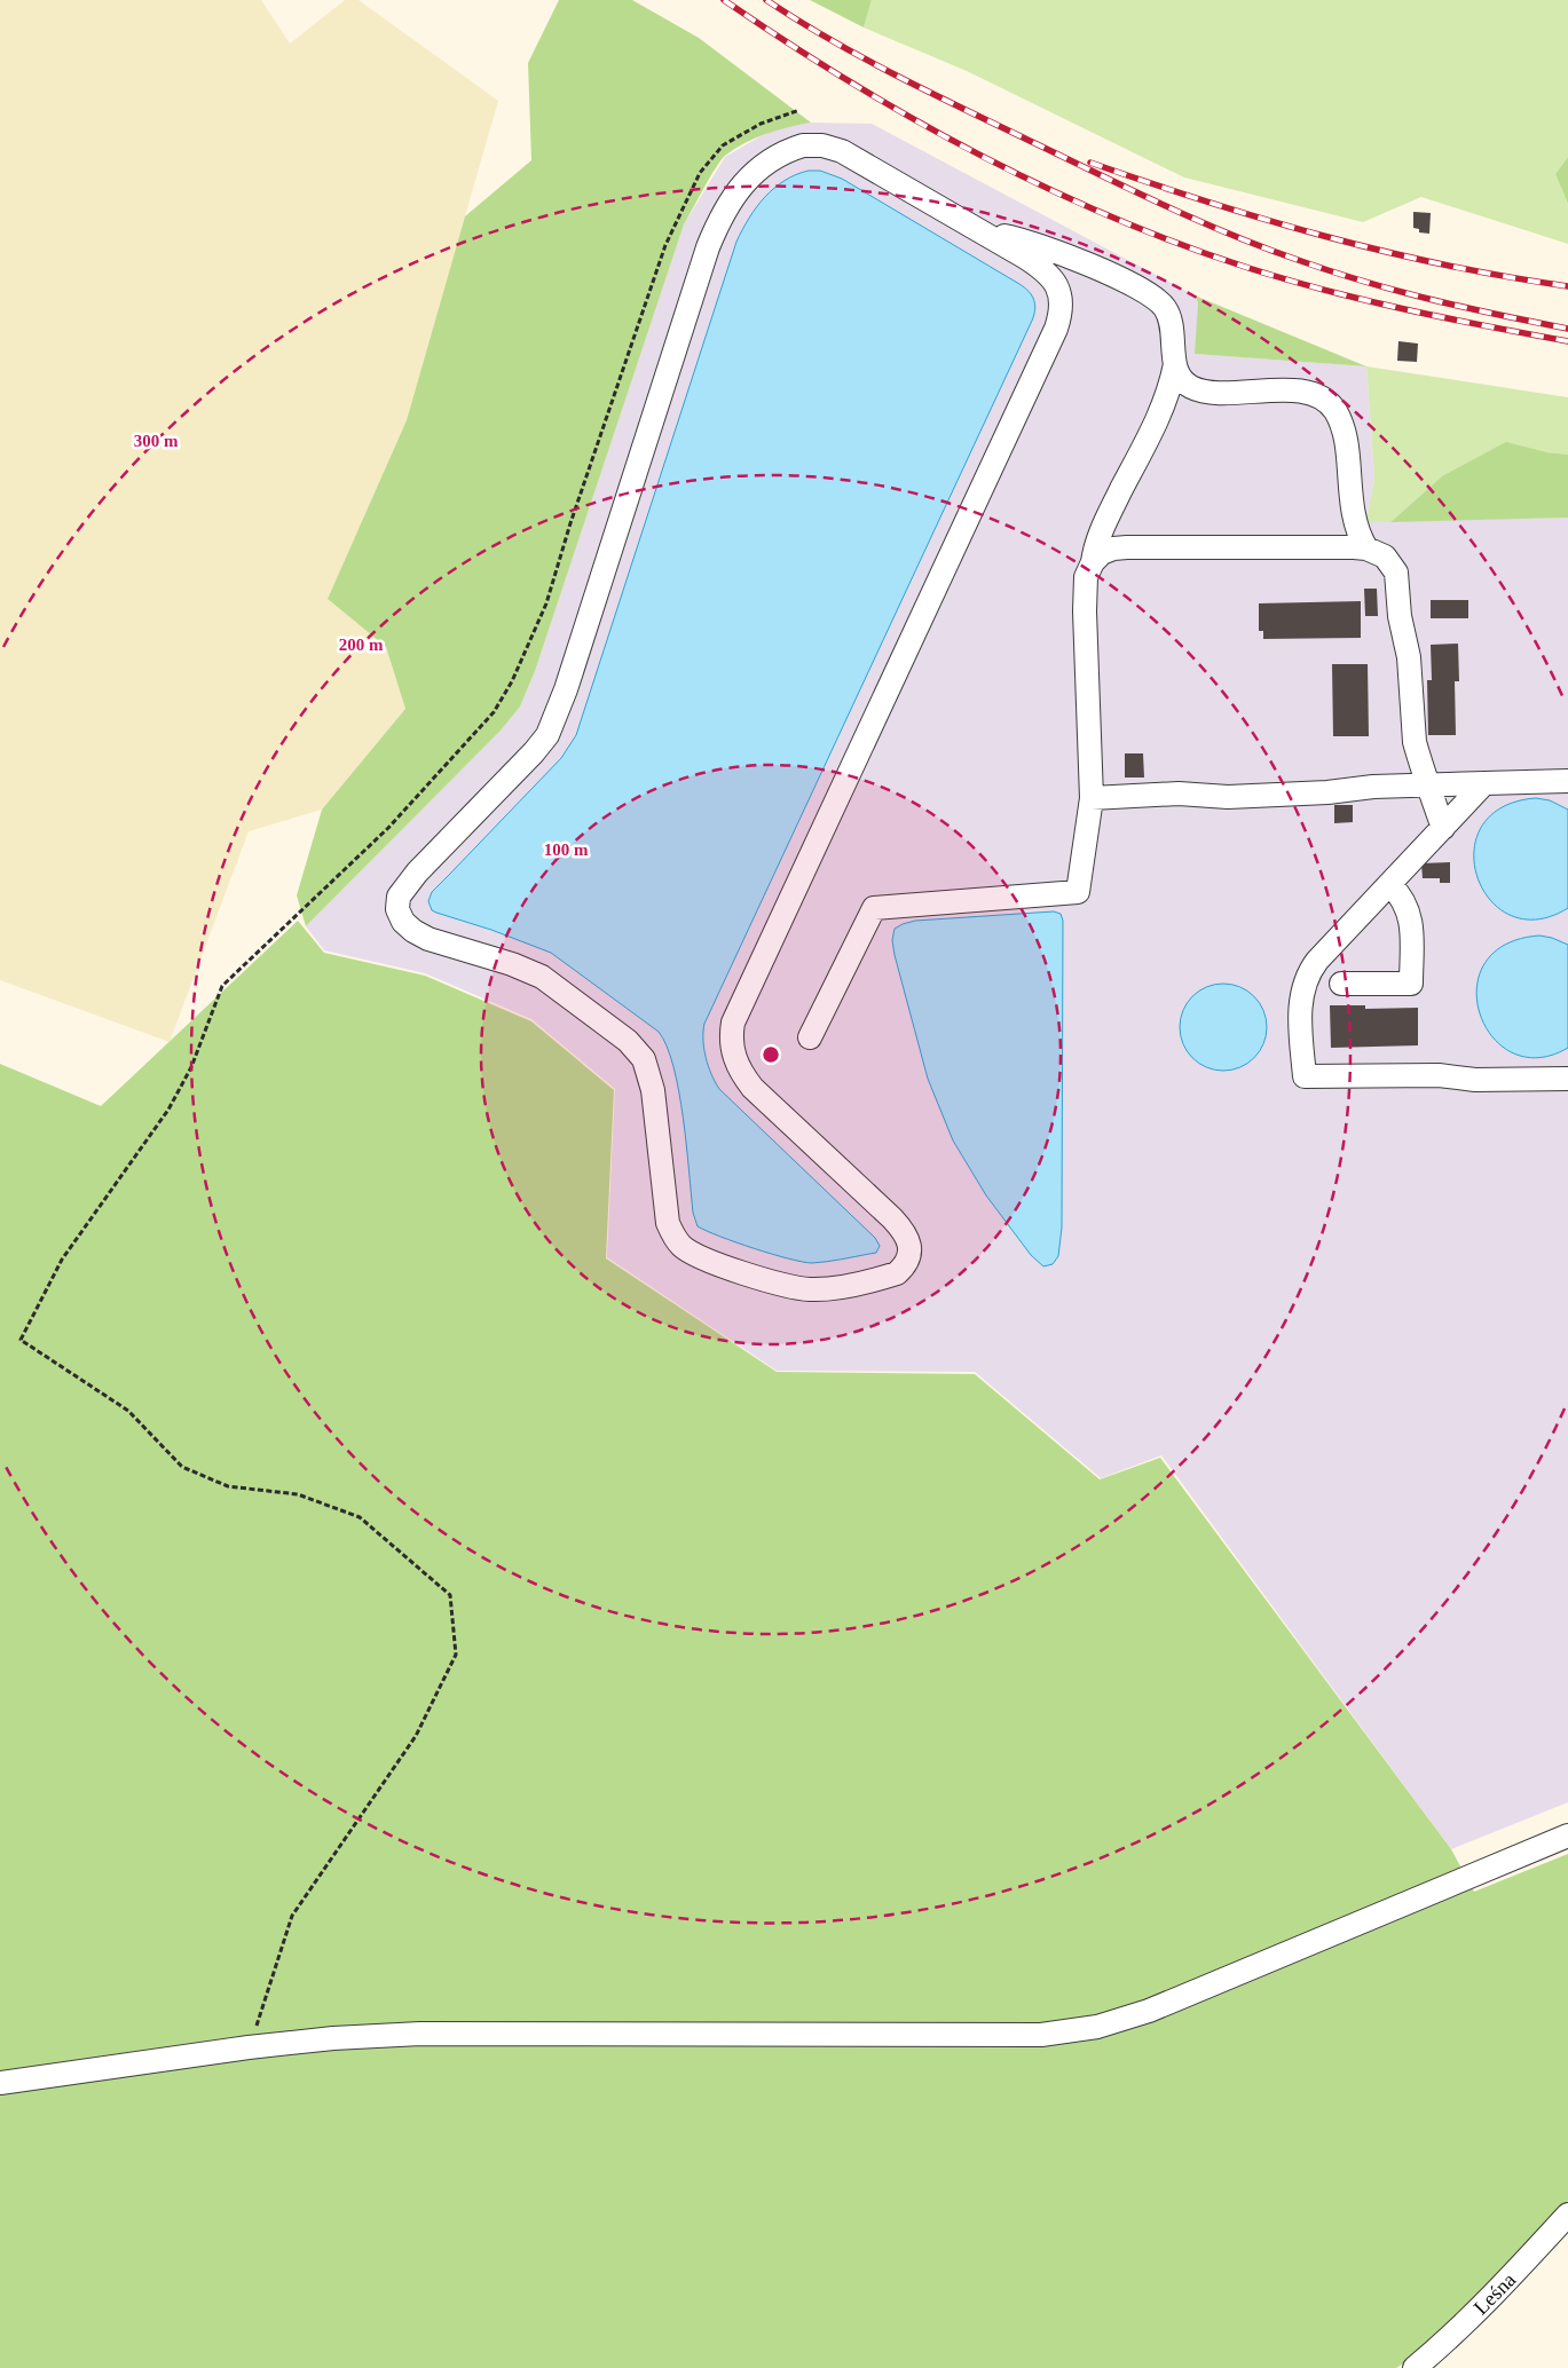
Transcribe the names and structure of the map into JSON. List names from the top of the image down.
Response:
{
  "streets": {
    "street": ["Leśna"]
  },
  "rings": ["300 m", "200 m", "100 m"]
}
